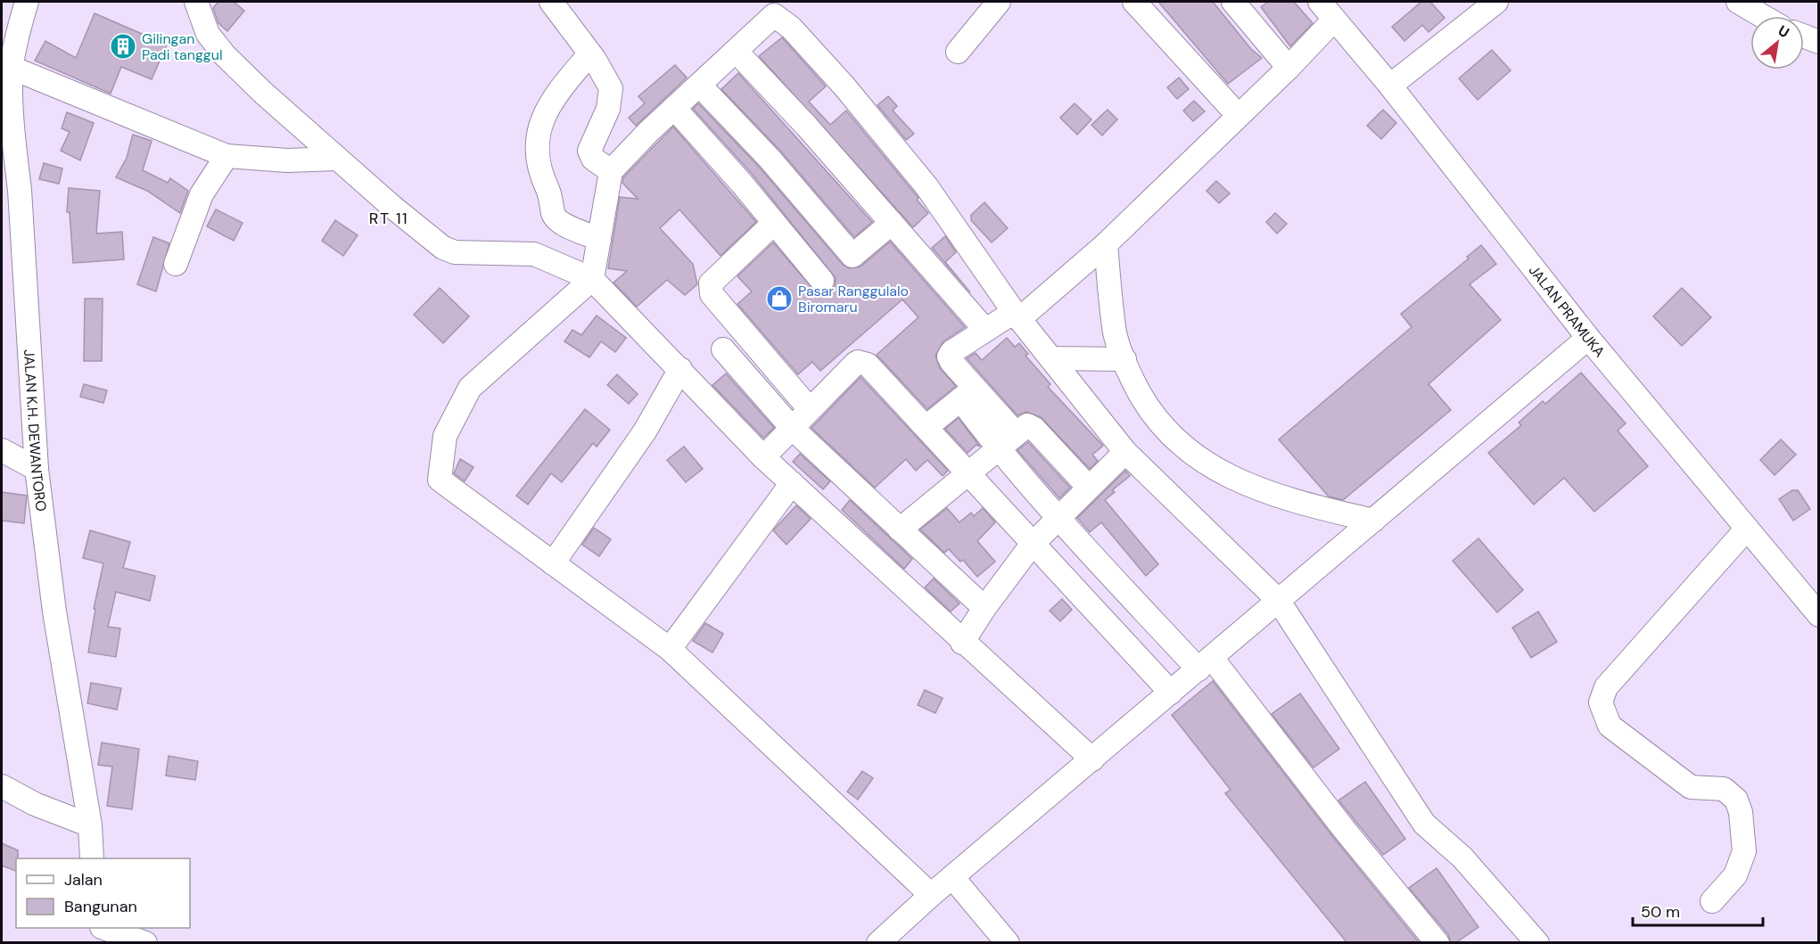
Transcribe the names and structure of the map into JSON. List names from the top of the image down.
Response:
{
  "streets": {
    "street": ["JALAN PRAMUKA", "JALAN K.H. DEWANTORO"]
  },
  "districts": ["RT 11"],
  "places": {
    "building": ["Gilingan Padi tanggul"],
    "shop": ["Pasar Ranggulalo Biromaru"]
  },
  "legend": ["Jalan", "Bangunan"],
  "scale_bar": "50 m",
  "north": "top right"
}
